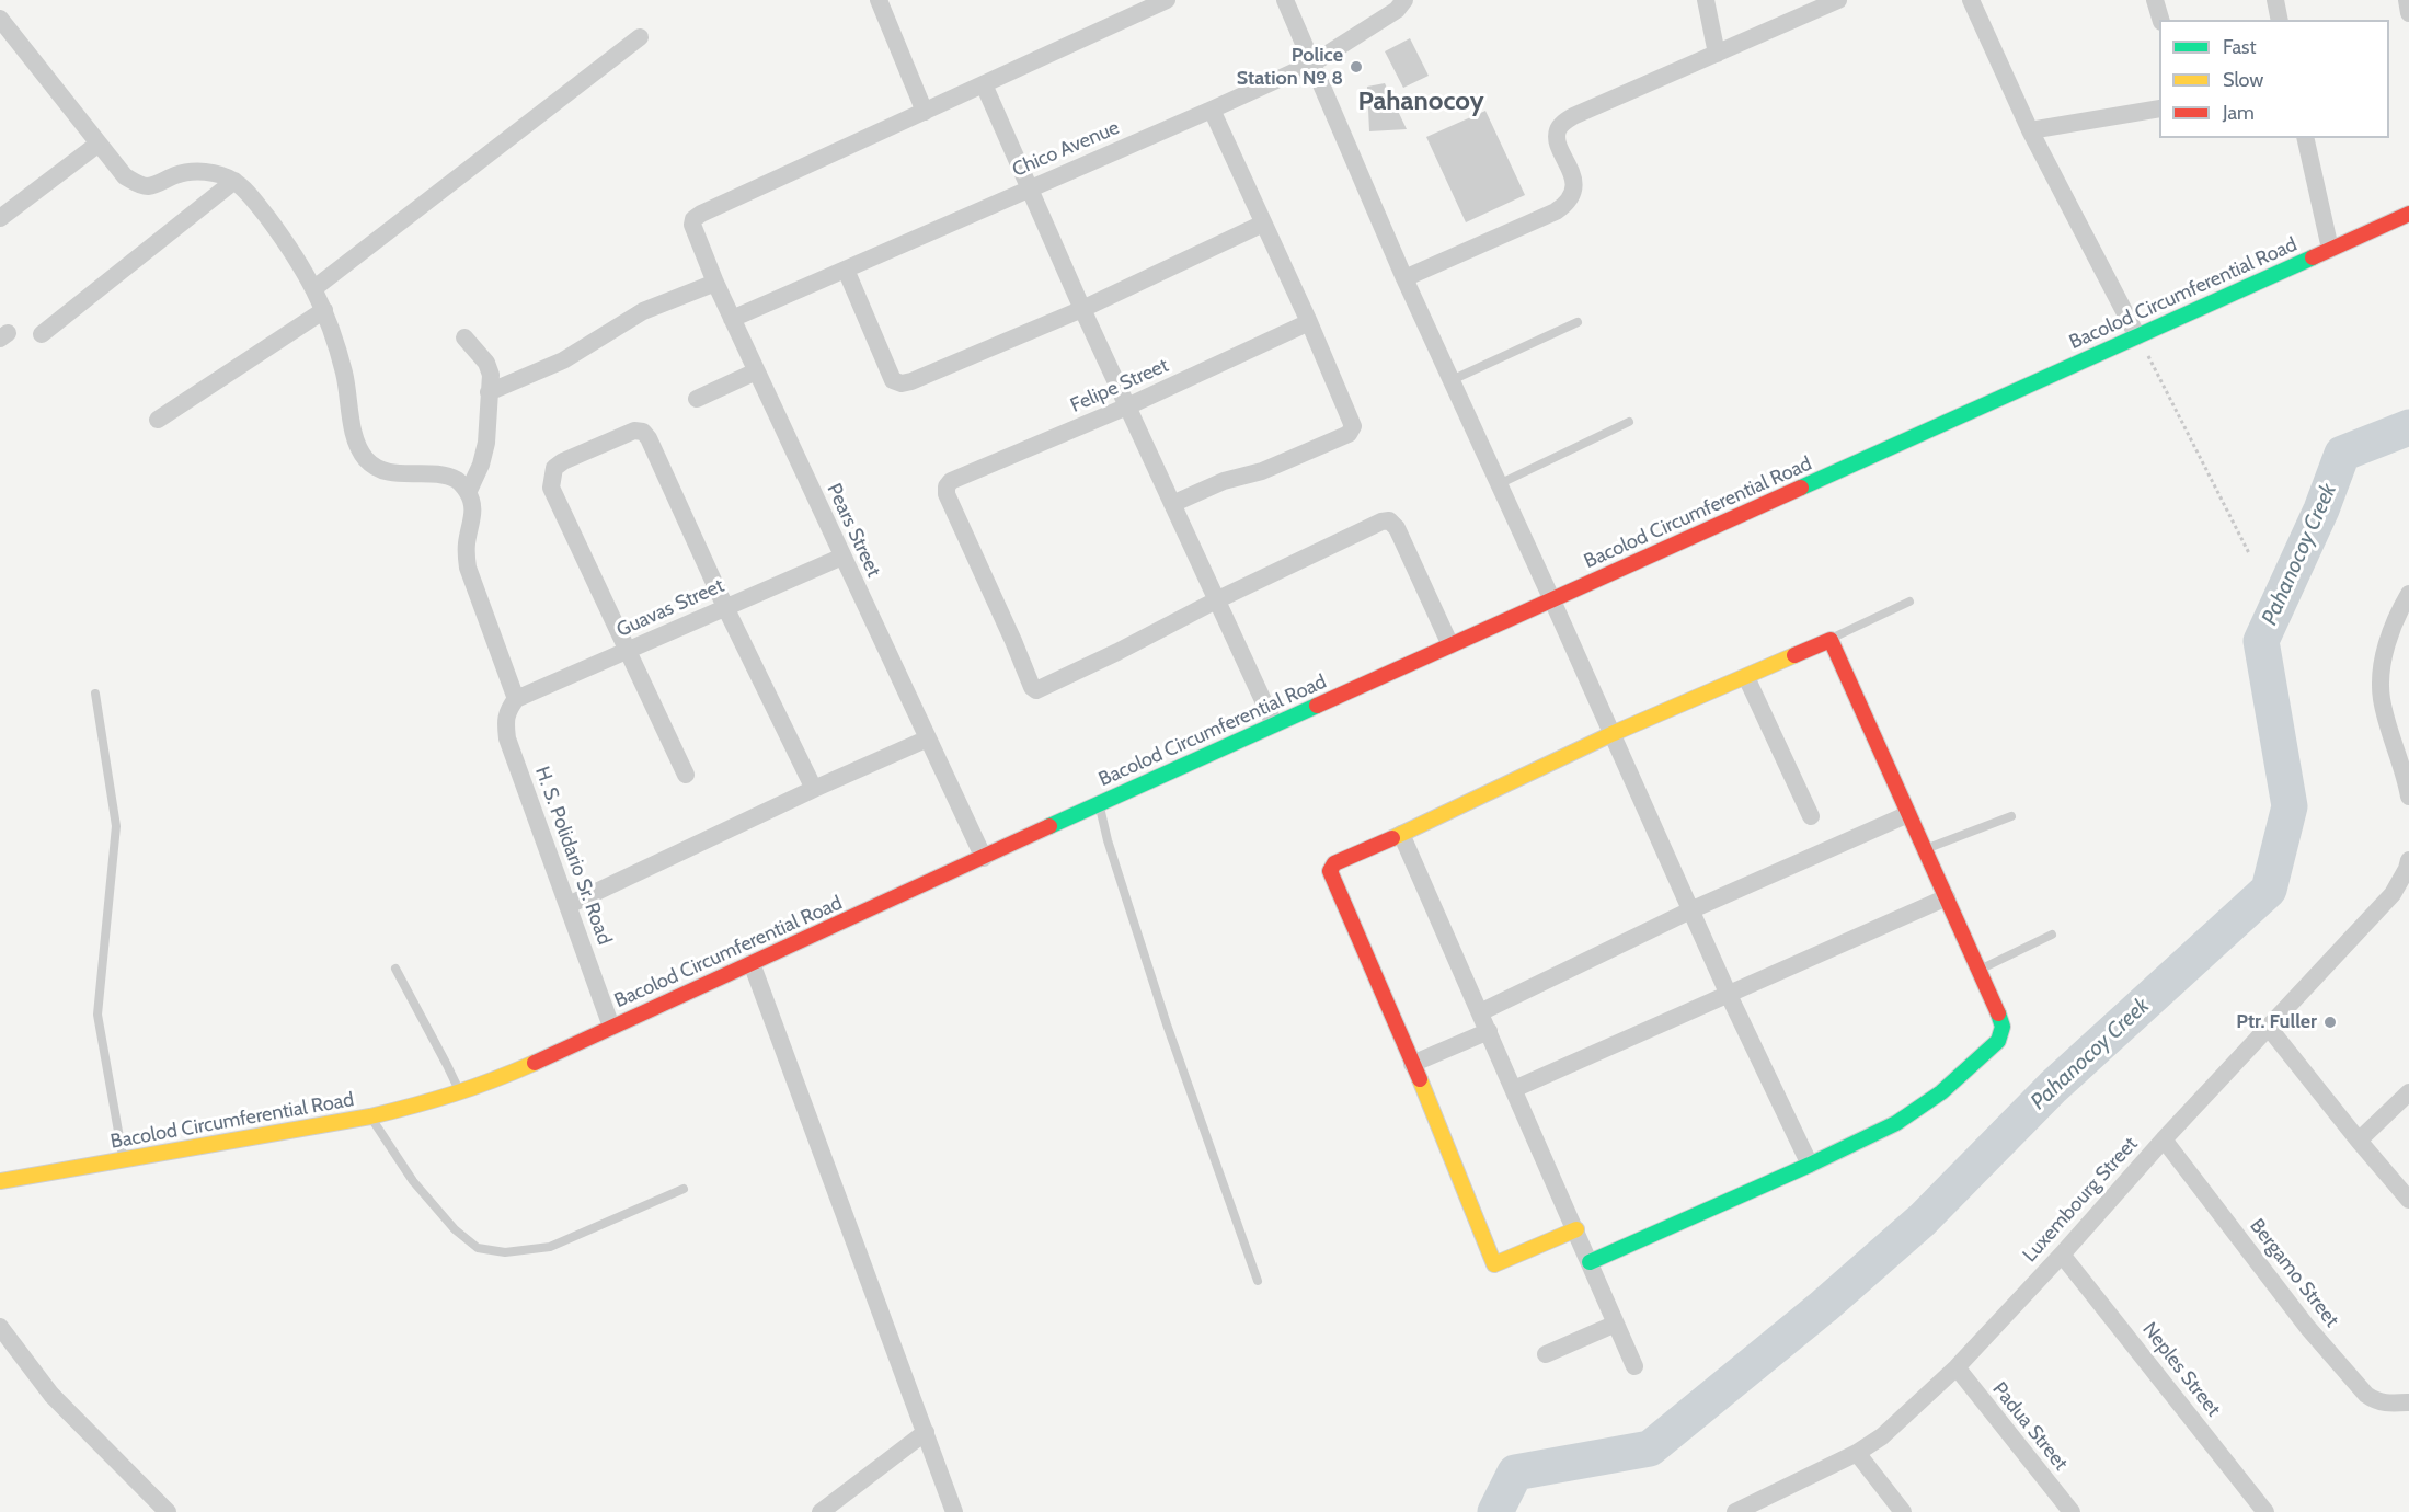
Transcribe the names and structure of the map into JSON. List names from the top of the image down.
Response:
{
  "streets": {
    "main road": ["Bacolod Circumferential Road"],
    "street": [
      "Chico Avenue",
      "Felipe Street",
      "Pears Street",
      "Guavas Street",
      "H. S. Polidario Sr. Road",
      "Luxembourg Street",
      "Bergamo Street",
      "Neples Street",
      "Padua Street"
    ]
  },
  "crossings": [
    ["Chico Avenue", "Pears Street"],
    ["Bacolod Circumferential Road", "Pears Street"],
    ["Bacolod Circumferential Road", "H. S. Polidario Sr. Road"],
    ["Pears Street", "Guavas Street"],
    ["Guavas Street", "H. S. Polidario Sr. Road"],
    ["Luxembourg Street", "Bergamo Street"],
    ["Luxembourg Street", "Neples Street"],
    ["Luxembourg Street", "Padua Street"]
  ],
  "districts": ["Pahanocoy"],
  "water": ["Pahanocoy Creek"],
  "places": ["Police Station № 8", "Ptr. Fuller"],
  "legend": ["Fast", "Slow", "Jam"]
}
